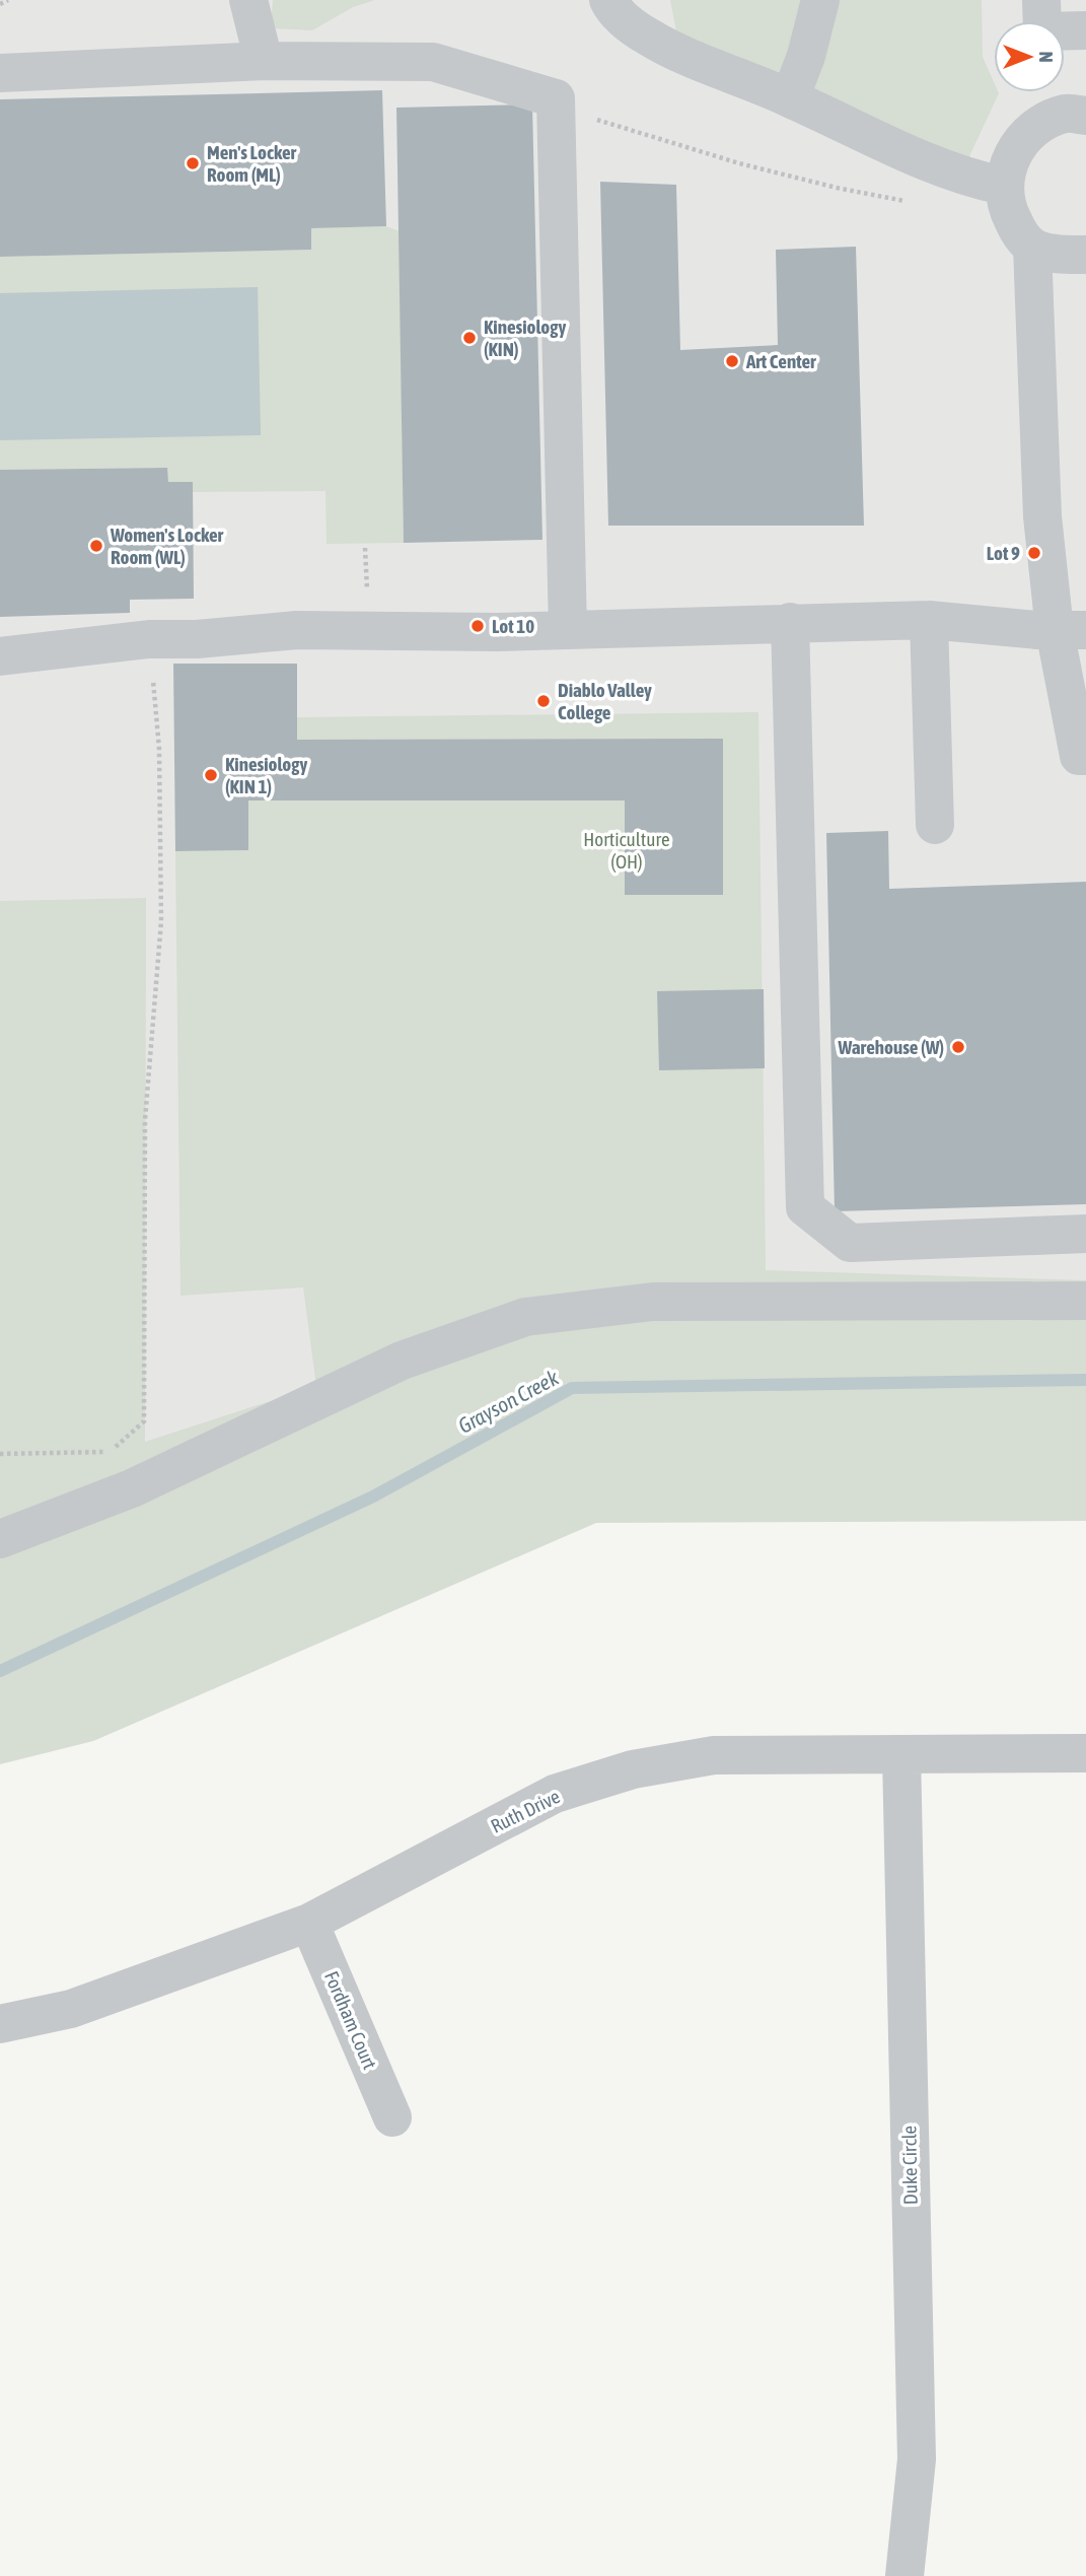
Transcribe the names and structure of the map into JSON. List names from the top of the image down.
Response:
{
  "streets": {
    "street": ["Ruth Drive", "Fordham Court", "Duke Circle"]
  },
  "crossings": [
    ["Ruth Drive", "Fordham Court"],
    ["Ruth Drive", "Duke Circle"]
  ],
  "water": ["Grayson Creek"],
  "parks": ["Horticulture (OH)"],
  "places": [
    "Men's Locker Room (ML)",
    "Kinesiology (KIN)",
    "Art Center",
    "Women's Locker Room (WL)",
    "Lot 9",
    "Lot 10",
    "Diablo Valley College",
    "Kinesiology (KIN 1)",
    "Warehouse (W)"
  ],
  "north": "right"
}
